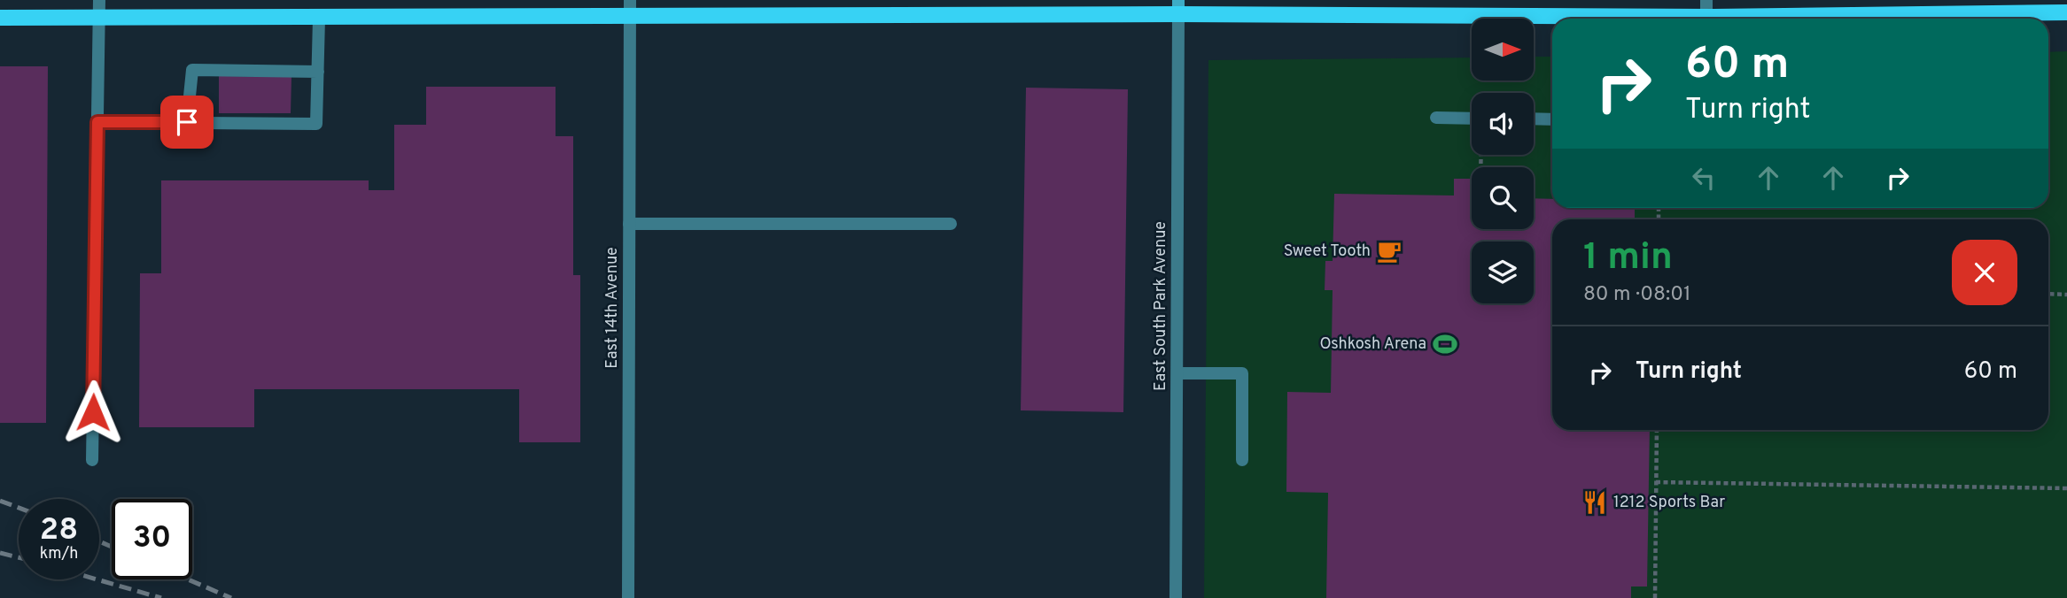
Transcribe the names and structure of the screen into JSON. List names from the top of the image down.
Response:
{
  "streets": {
    "street": ["East South Park Avenue", "East 14th Avenue"]
  },
  "places": {
    "cafe": ["Sweet Tooth"],
    "sports": ["Oshkosh Arena"],
    "restaurant": ["1212 Sports Bar"]
  },
  "north": "right",
  "page": {
    "turn": ["60 m", "Turn right"],
    "heading": ["1 min", "80 m · 08:01"],
    "list": [
      {
        "name": "Turn right",
        "value": "60 m"
      }
    ],
    "speed": "28 km/h",
    "limit": "30"
  }
}
